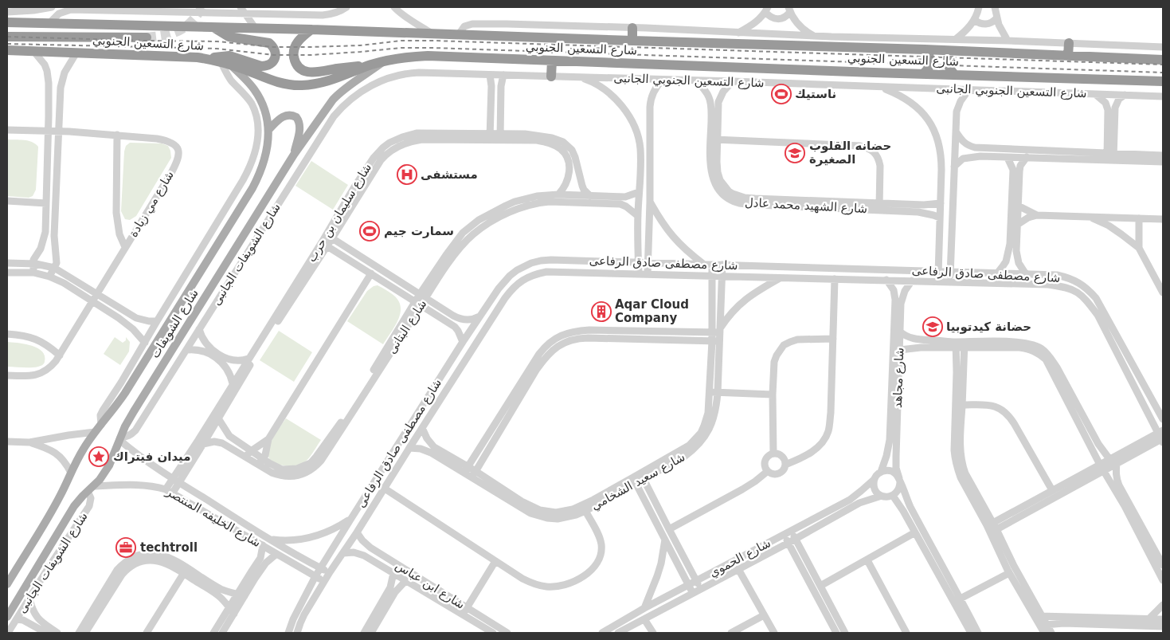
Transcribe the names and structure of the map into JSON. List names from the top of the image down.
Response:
{
  "streets": {
    "highway": ["شارع التسعين الجنوبي"],
    "main road": ["شارع الشويفات"],
    "street": [
      "شارع التسعين الجنوبي الجانبى",
      "شارع مي زيادة",
      "شارع الشهيد محمد عادل",
      "شارع سليمان بن حرب",
      "شارع الشويفات الجانبى",
      "شارع مصطفى صادق الرفاعى",
      "شارع البتانى",
      "شارع مجاهد",
      "شارع سعيد الشخامي",
      "شارع الخليفه المنتصر",
      "شارع الحموي",
      "شارع ابن عباس"
    ]
  },
  "crossings": [
    ["شارع التسعين الجنوبي", "شارع الشويفات"],
    ["شارع التسعين الجنوبي الجانبى", "شارع الشهيد محمد عادل"],
    ["شارع التسعين الجنوبي الجانبى", "شارع الشويفات الجانبى"],
    ["شارع سليمان بن حرب", "شارع البتانى"],
    ["شارع سليمان بن حرب", "شارع الخليفه المنتصر"],
    ["شارع الشويفات الجانبى", "شارع الشويفات"],
    ["شارع الشويفات الجانبى", "شارع الخليفه المنتصر"],
    ["شارع مصطفى صادق الرفاعى", "شارع مجاهد"],
    ["شارع مصطفى صادق الرفاعى", "شارع سعيد الشخامي"],
    ["شارع مصطفى صادق الرفاعى", "شارع الخليفه المنتصر"],
    ["شارع مصطفى صادق الرفاعى", "شارع ابن عباس"],
    ["شارع الشويفات", "شارع الخليفه المنتصر"],
    ["شارع مجاهد", "شارع الحموي"]
  ],
  "places": {
    "sports": ["ناستيك", "سمارت جيم"],
    "school or university": ["حضانه القلوب الصغيرة", "حضانة كيدتوبيا"],
    "hospital": ["مستشفى"],
    "building": ["Aqar Cloud Company"],
    "place": ["ميدان فيتراك"],
    "office": ["techtroll"]
  }
}
